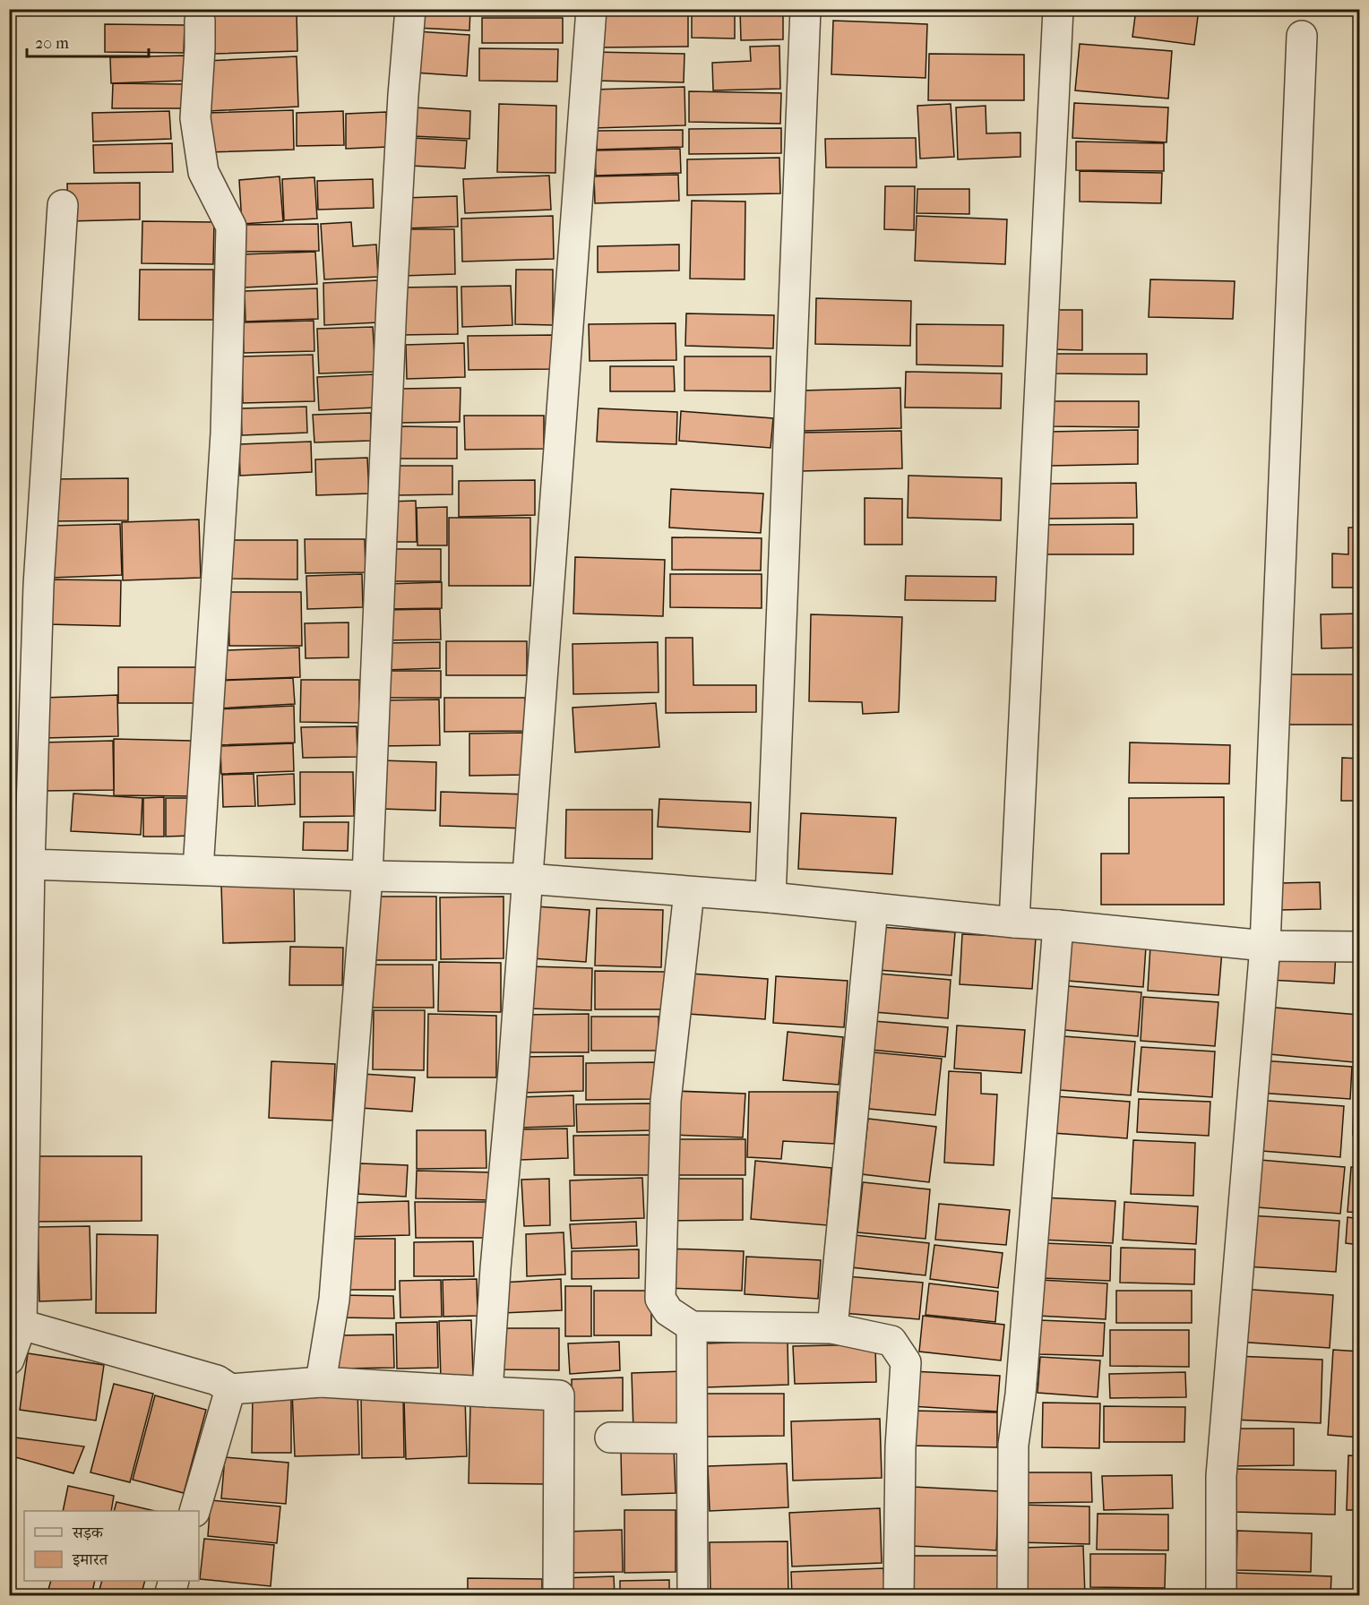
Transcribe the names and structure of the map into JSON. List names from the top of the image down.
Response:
{
  "legend": ["सड़क", "इमारत"],
  "scale_bar": "20 m"
}
